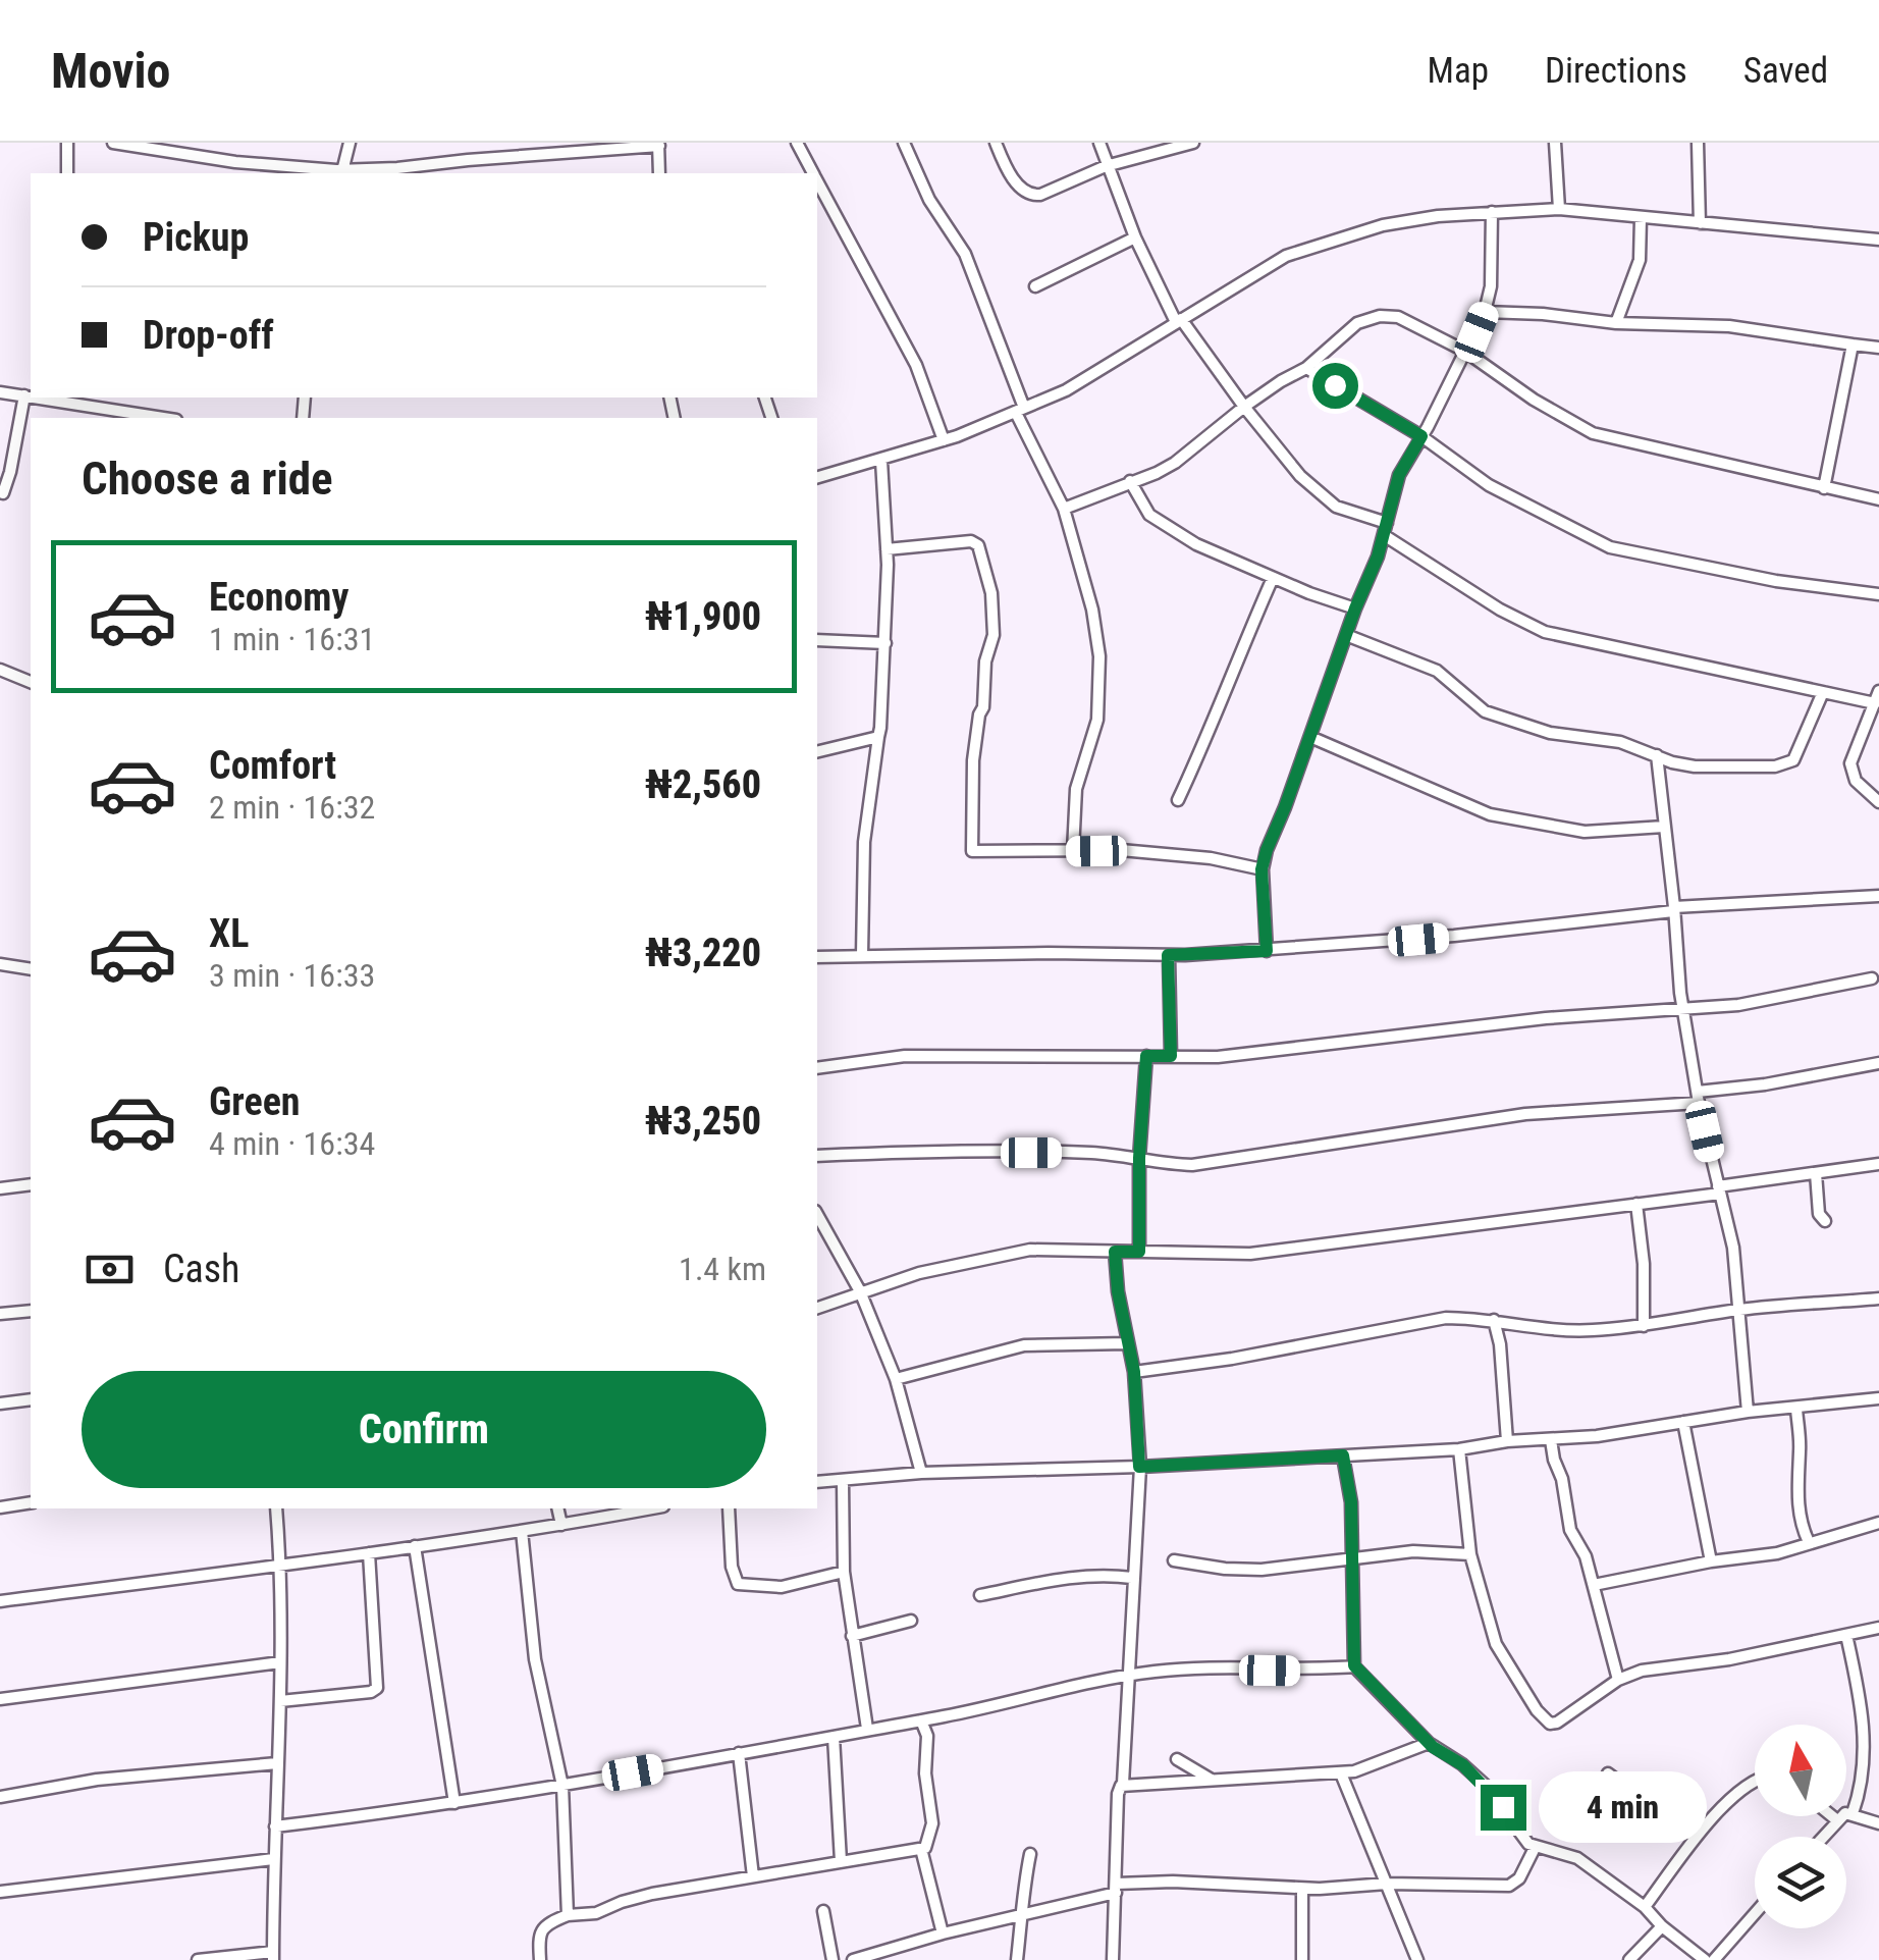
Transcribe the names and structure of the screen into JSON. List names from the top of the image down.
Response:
{
  "north": "top",
  "page": {
    "header": "Movio",
    "nav": ["Map", "Directions", "Saved"],
    "banner": ["Pickup", "Drop-off"],
    "heading": "Choose a ride",
    "list": [
      {
        "name": "Economy",
        "note": "1 min · 16:31",
        "value": "₦1,900"
      },
      {
        "name": "Comfort",
        "note": "2 min · 16:32",
        "value": "₦2,560"
      },
      {
        "name": "XL",
        "note": "3 min · 16:33",
        "value": "₦3,220"
      },
      {
        "name": "Green",
        "note": "4 min · 16:34",
        "value": "₦3,250"
      }
    ],
    "pay": ["Cash", "1.4 km"],
    "buttons": "Confirm",
    "bubble": "4 min"
  }
}
